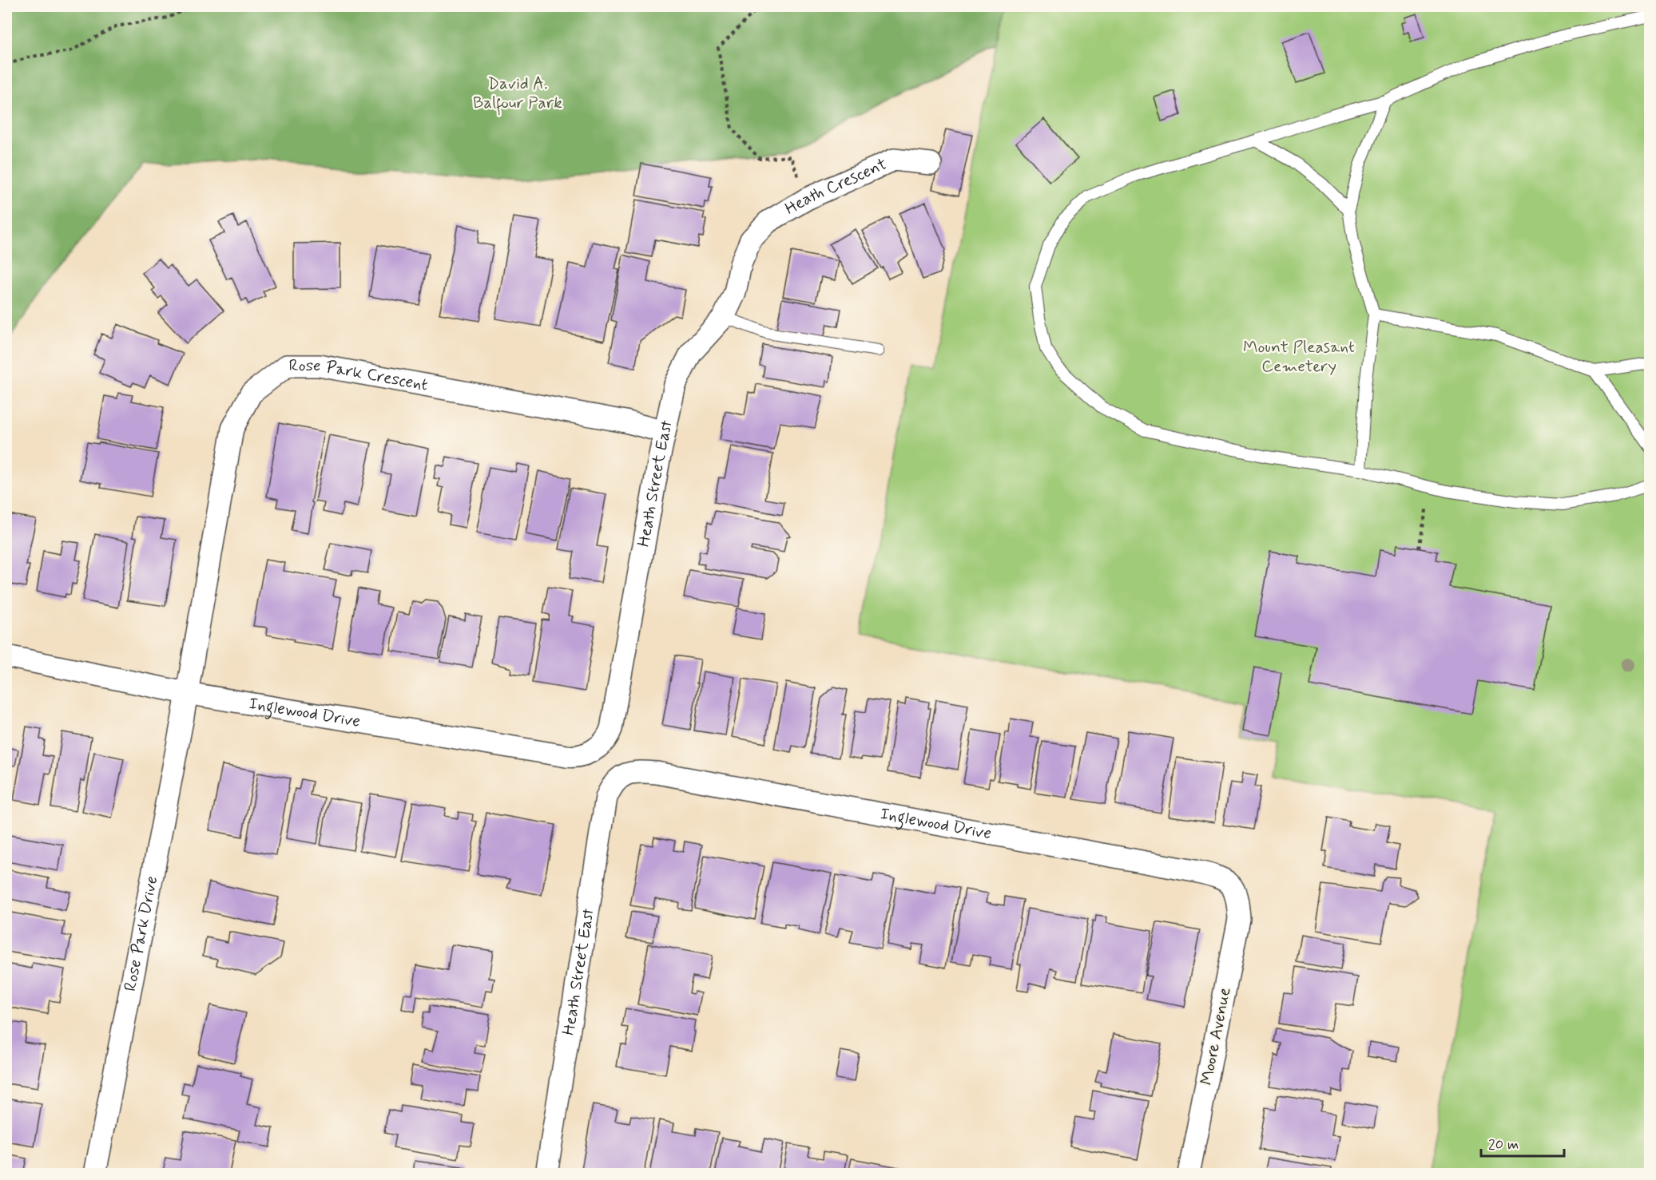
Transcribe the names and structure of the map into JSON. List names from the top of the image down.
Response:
{
  "streets": {
    "street": [
      "Heath Crescent",
      "Rose Park Crescent",
      "Heath Street East",
      "Inglewood Drive",
      "Rose Park Drive",
      "Moore Avenue"
    ]
  },
  "crossings": [
    ["Heath Crescent", "Heath Street East"],
    ["Rose Park Crescent", "Heath Street East"],
    ["Rose Park Crescent", "Inglewood Drive"],
    ["Rose Park Crescent", "Rose Park Drive"],
    ["Heath Street East", "Inglewood Drive"],
    ["Inglewood Drive", "Rose Park Drive"],
    ["Inglewood Drive", "Moore Avenue"]
  ],
  "parks": ["David A. Balfour Park", "Mount Pleasant Cemetery"],
  "scale_bar": "20 m"
}
